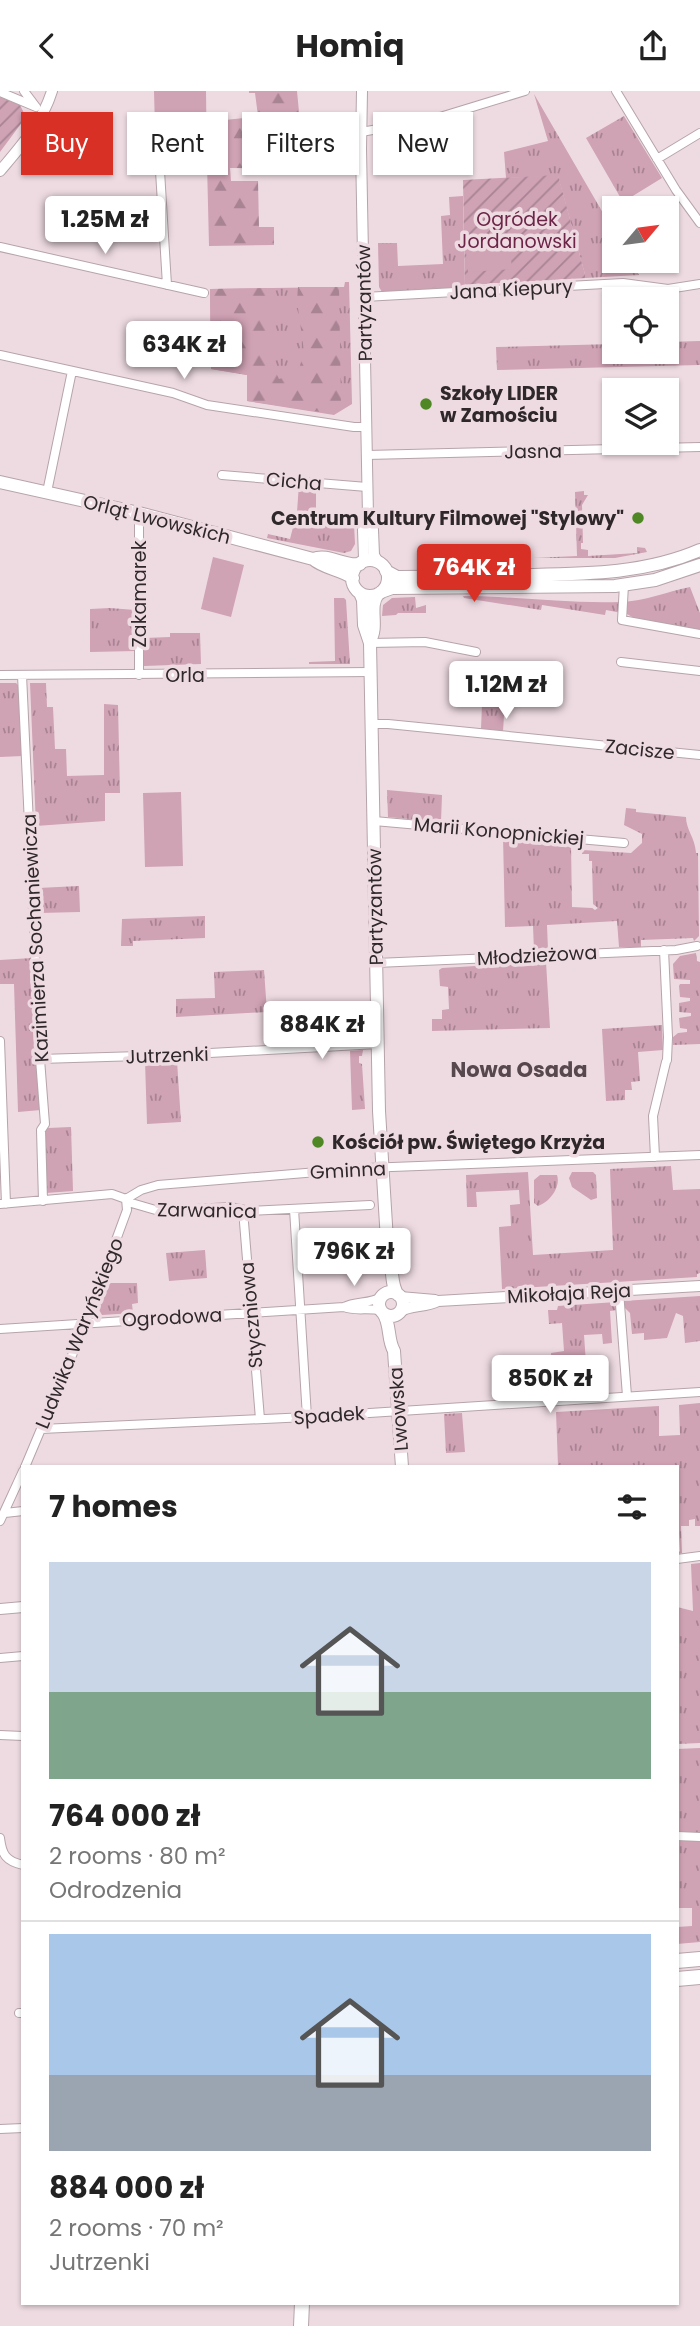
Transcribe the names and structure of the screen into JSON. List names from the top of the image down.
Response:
{
  "streets": {
    "main road": ["Partyzantów", "Orląt Lwowskich", "Lwowska"],
    "street": [
      "Jana Kiepury",
      "Jasna",
      "Cicha",
      "Zakamarek",
      "Orla",
      "Zacisze",
      "Marii Konopnickiej",
      "Kazimierza Sochaniewicza",
      "Młodzieżowa",
      "Jutrzenki",
      "Gminna",
      "Zarwanica",
      "Mikołaja Reja",
      "Styczniowa",
      "Ogrodowa",
      "Ludwika Waryńskiego",
      "Spadek"
    ]
  },
  "crossings": [
    ["Jana Kiepury", "Partyzantów"],
    ["Partyzantów", "Jasna"],
    ["Partyzantów", "Cicha"],
    ["Partyzantów", "Orląt Lwowskich"],
    ["Partyzantów", "Orla"],
    ["Partyzantów", "Zacisze"],
    ["Partyzantów", "Marii Konopnickiej"],
    ["Partyzantów", "Młodzieżowa"],
    ["Partyzantów", "Jutrzenki"],
    ["Partyzantów", "Gminna"],
    ["Partyzantów", "Mikołaja Reja"],
    ["Partyzantów", "Ogrodowa"],
    ["Partyzantów", "Lwowska"],
    ["Orląt Lwowskich", "Zakamarek"],
    ["Zakamarek", "Orla"],
    ["Orla", "Kazimierza Sochaniewicza"],
    ["Kazimierza Sochaniewicza", "Jutrzenki"],
    ["Kazimierza Sochaniewicza", "Gminna"],
    ["Gminna", "Zarwanica"],
    ["Gminna", "Ludwika Waryńskiego"],
    ["Zarwanica", "Styczniowa"],
    ["Zarwanica", "Ludwika Waryńskiego"],
    ["Mikołaja Reja", "Ogrodowa"],
    ["Mikołaja Reja", "Lwowska"],
    ["Styczniowa", "Ogrodowa"],
    ["Styczniowa", "Spadek"],
    ["Ogrodowa", "Ludwika Waryńskiego"],
    ["Ogrodowa", "Lwowska"],
    ["Ludwika Waryńskiego", "Spadek"],
    ["Lwowska", "Spadek"]
  ],
  "districts": ["Nowa Osada"],
  "parks": ["Ogródek Jordanowski"],
  "places": ["Szkoły LIDER w Zamościu", "Centrum Kultury Filmowej \"Stylowy\"", "Kościół pw. Świętego Krzyża"],
  "north": "top right",
  "page": {
    "header": "Homiq",
    "chip": [
      "Buy",
      "Rent",
      "Filters",
      "New"
    ],
    "price": [
      "1.25M zł",
      "634K zł",
      "764K zł",
      "1.12M zł",
      "884K zł",
      "796K zł",
      "850K zł"
    ],
    "heading": "7 homes",
    "list": [
      {
        "name": "764 000 zł",
        "note": "2 rooms · 80 m² · Odrodzenia"
      },
      {
        "name": "884 000 zł",
        "note": "2 rooms · 70 m² · Jutrzenki"
      }
    ]
  }
}
